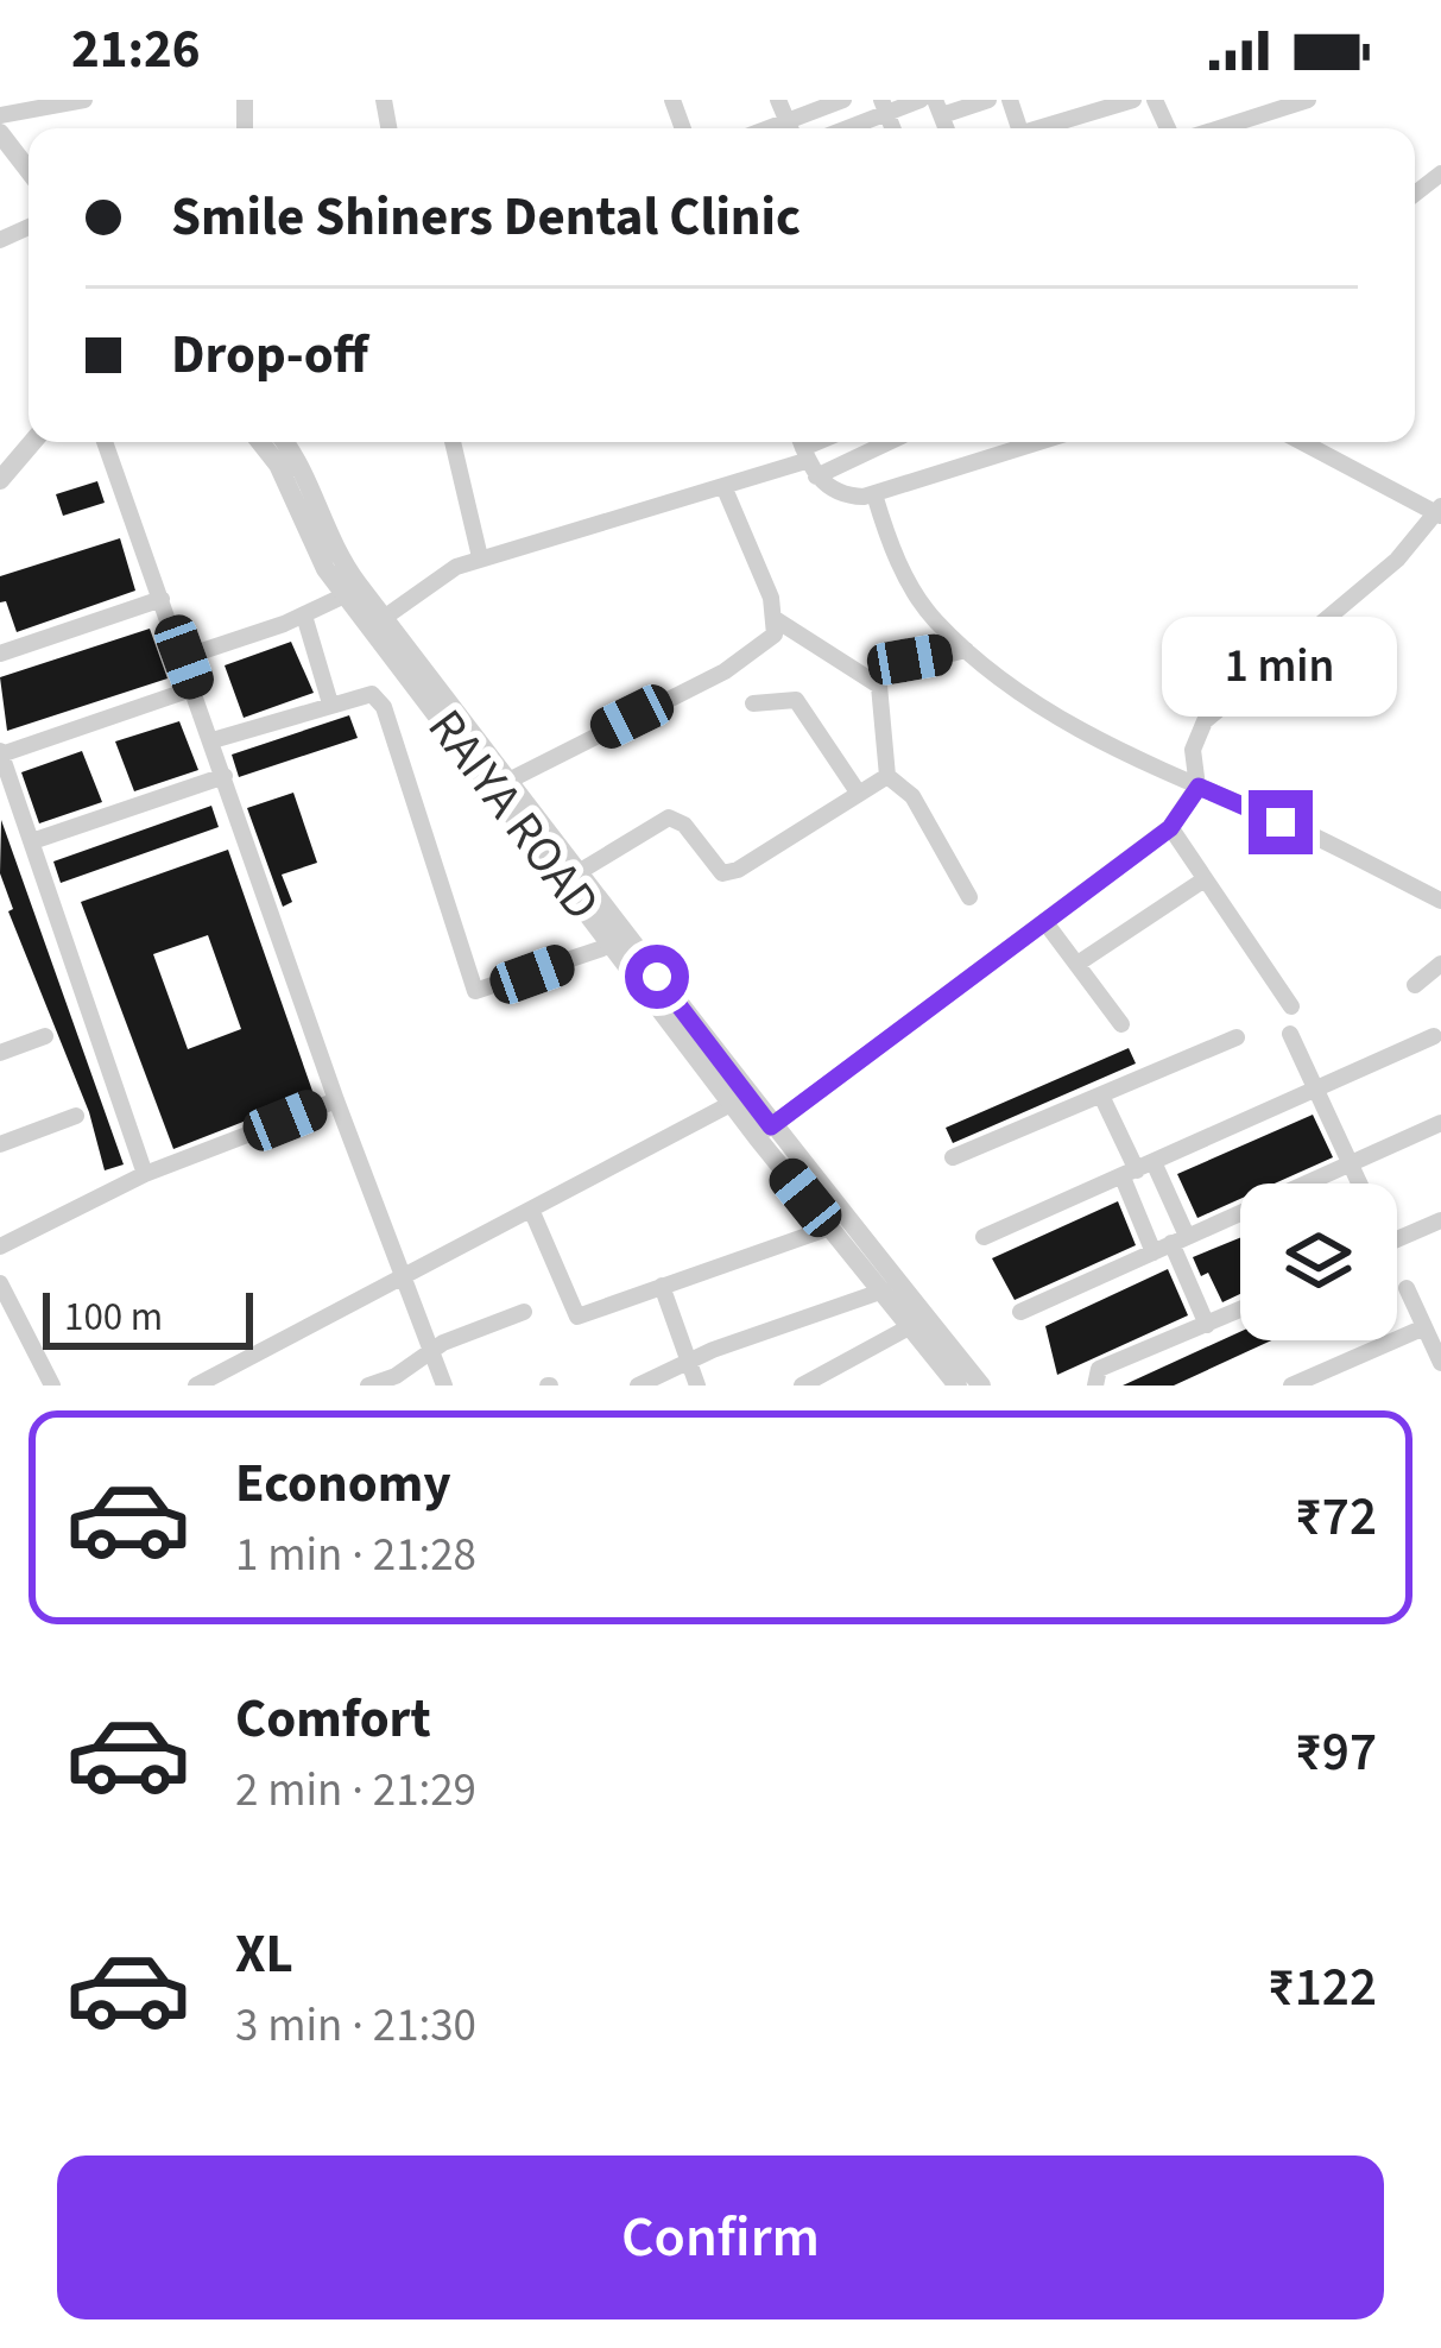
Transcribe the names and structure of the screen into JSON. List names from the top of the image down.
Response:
{
  "streets": {
    "street": ["RAIYA ROAD"]
  },
  "scale_bar": "100 m",
  "page": {
    "status": "21:26",
    "banner": ["Smile Shiners Dental Clinic", "Drop-off"],
    "bubble": "1 min",
    "scale": "100 m",
    "list": [
      {
        "name": "Economy",
        "note": "1 min · 21:28",
        "value": "₹72"
      },
      {
        "name": "Comfort",
        "note": "2 min · 21:29",
        "value": "₹97"
      },
      {
        "name": "XL",
        "note": "3 min · 21:30",
        "value": "₹122"
      }
    ],
    "buttons": "Confirm"
  }
}
